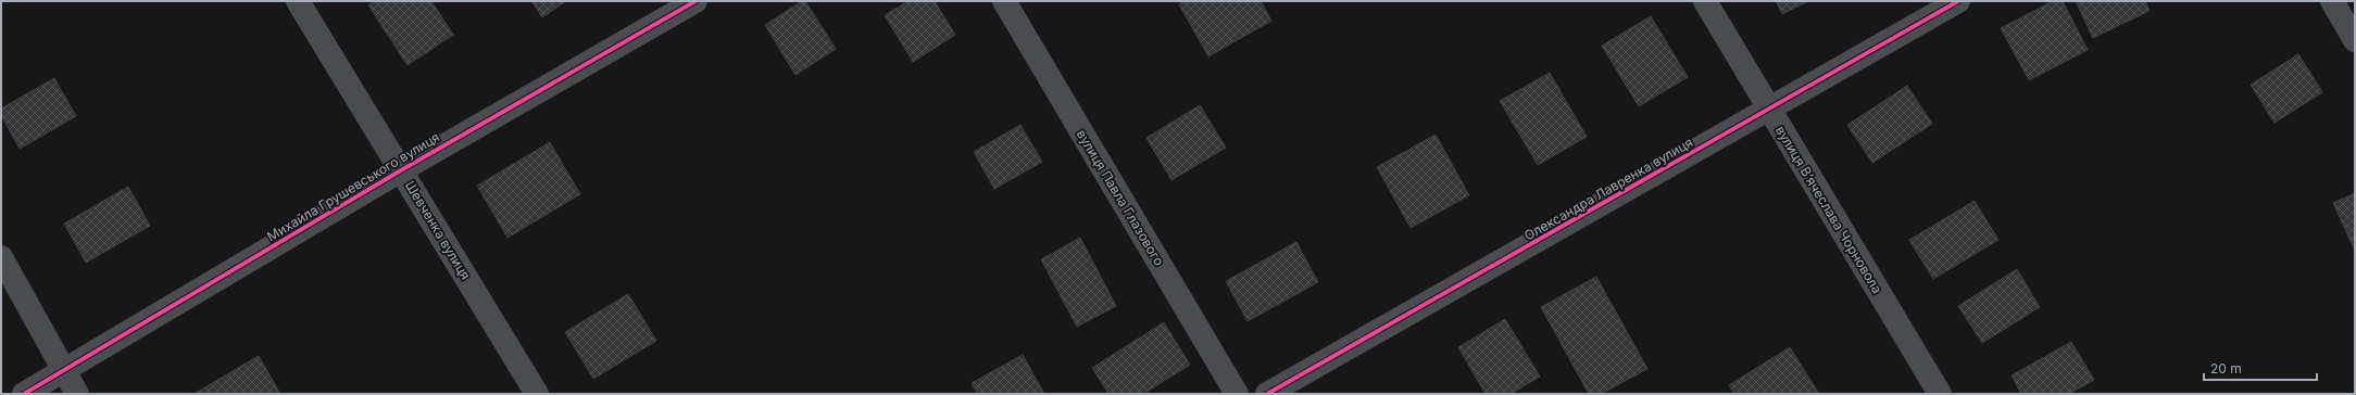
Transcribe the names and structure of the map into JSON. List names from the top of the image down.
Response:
{
  "streets": {
    "street": [
      "Михайла Грушевського вулиця",
      "Олександра Лавренка вулиця",
      "вулиця Павла Глазового",
      "вулиця В’ячеслава Чорновола",
      "Шевченка вулиця"
    ]
  },
  "crossings": [
    ["Михайла Грушевського вулиця", "Шевченка вулиця"],
    ["Олександра Лавренка вулиця", "вулиця В’ячеслава Чорновола"]
  ],
  "scale_bar": "20 m"
}
